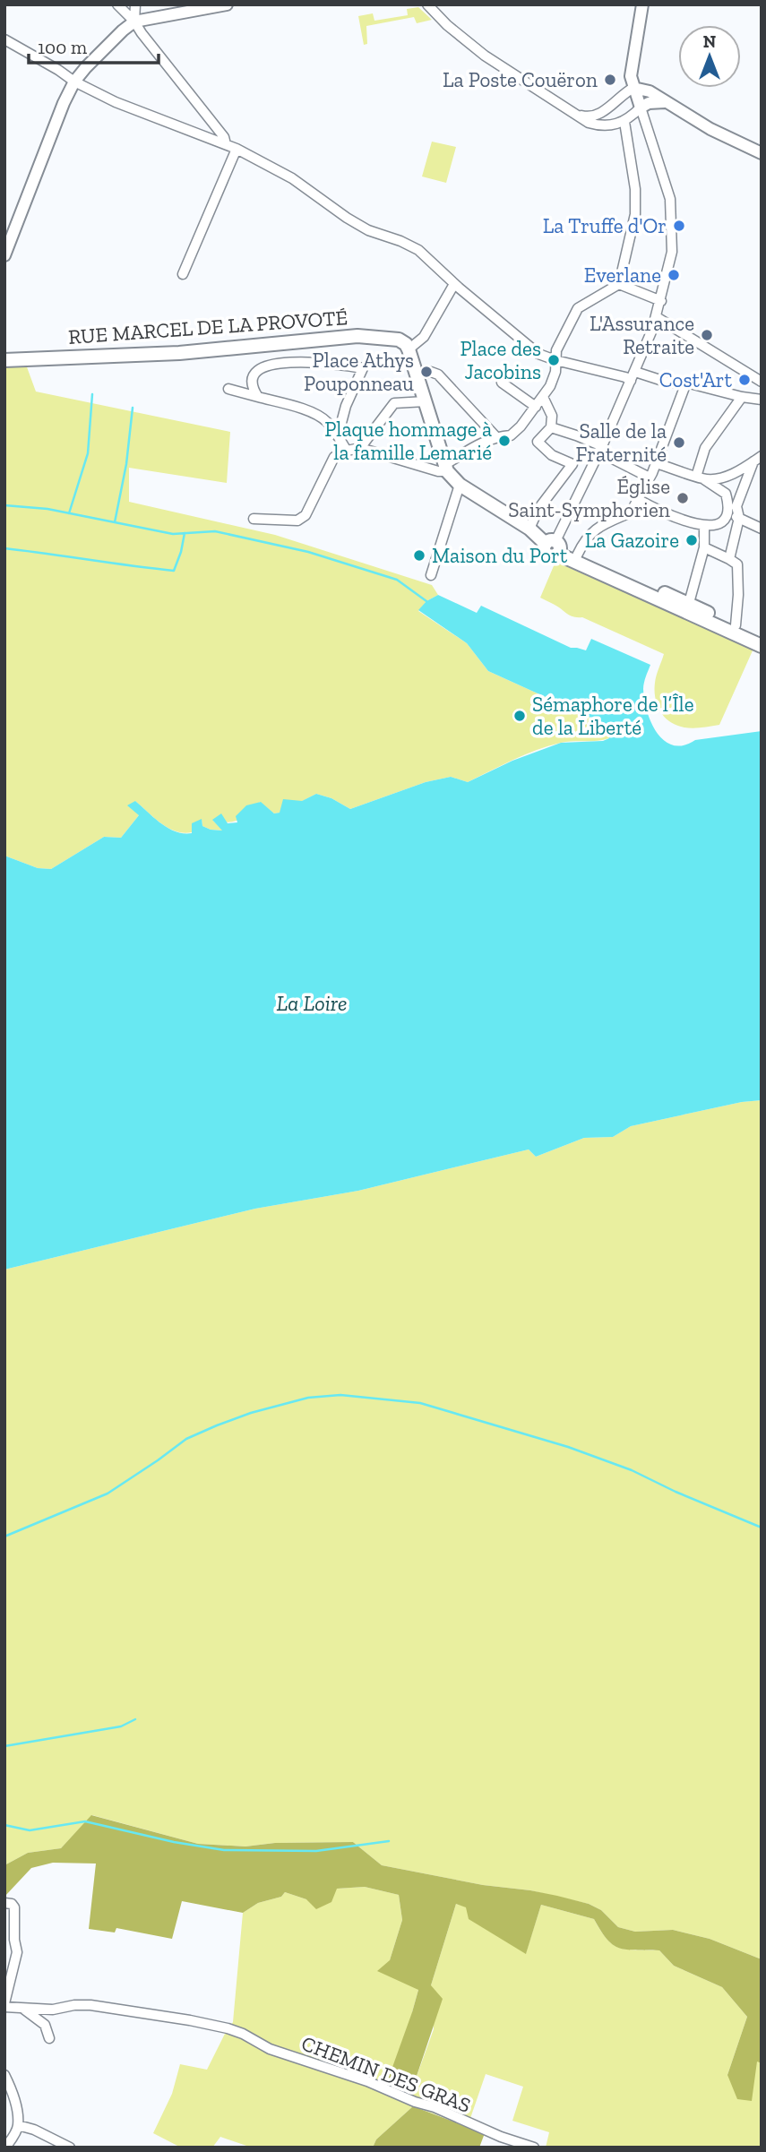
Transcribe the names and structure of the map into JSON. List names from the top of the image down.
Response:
{
  "streets": {
    "main road": ["RUE MARCEL DE LA PROVOTÉ"],
    "street": ["CHEMIN DES GRAS"]
  },
  "water": ["La Loire"],
  "places": [
    "La Poste Couëron",
    "La Truffe d'Or",
    "Everlane",
    "L'Assurance Retraite",
    "Place des Jacobins",
    "Place Athys Pouponneau",
    "Cost'Art",
    "Plaque hommage à la famille Lemarié",
    "Salle de la Fraternité",
    "Église Saint-Symphorien",
    "La Gazoire",
    "Maison du Port",
    "Sémaphore de l’Île de la Liberté"
  ],
  "scale_bar": "100 m",
  "north": "top"
}
